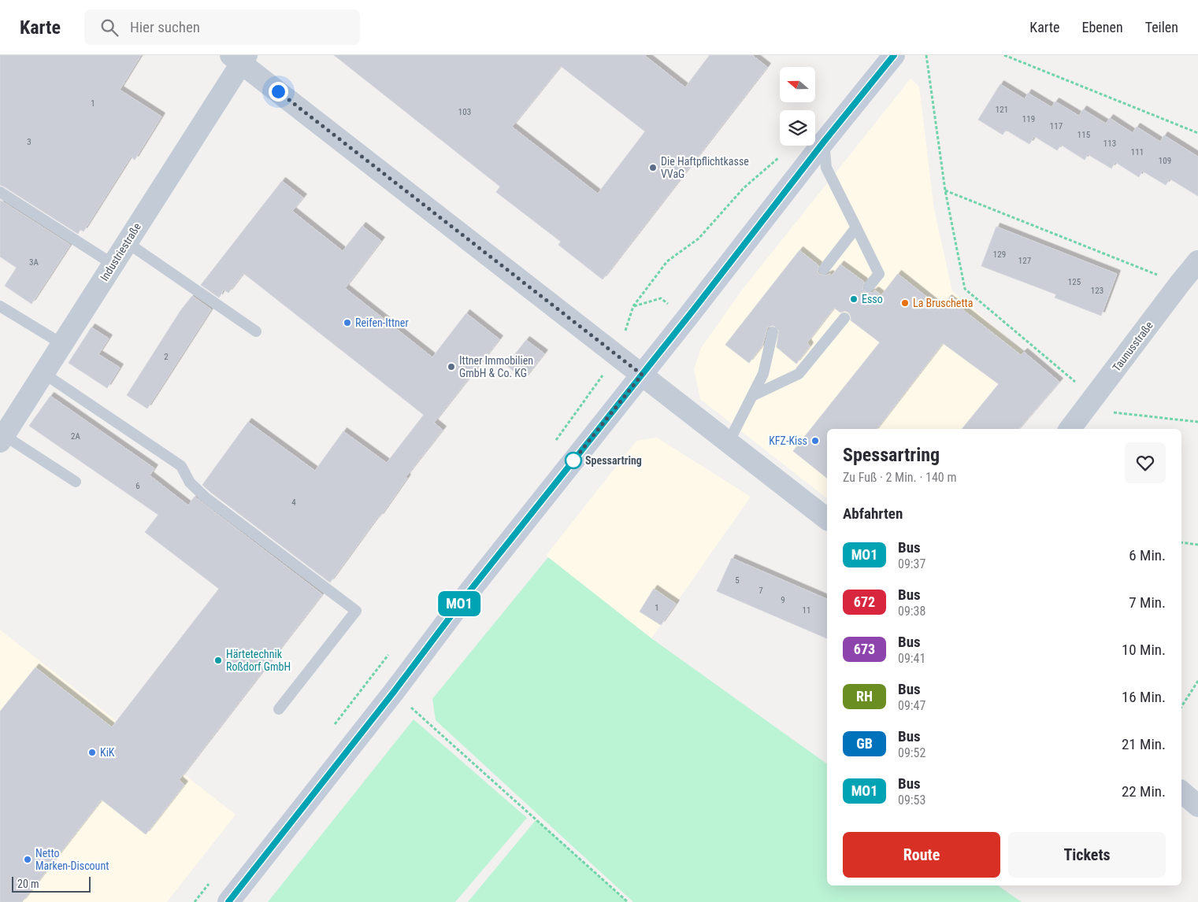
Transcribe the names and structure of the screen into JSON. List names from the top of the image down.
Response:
{
  "streets": {
    "street": ["Industriestraße", "Taunusstraße"]
  },
  "places": [
    "Die Haftpflichtkasse VVaG",
    "Esso",
    "La Bruschetta",
    "Reifen-Ittner",
    "Ittner Immobilien GmbH & Co. KG",
    "KFZ-Kiss",
    "Spessartring",
    "Härtetechnik Roßdorf GmbH",
    "KiK",
    "Netto Marken-Discount"
  ],
  "lines": ["bus line MO1"],
  "house_numbers": [
    "1",
    "121",
    "103",
    "119",
    "117",
    "115",
    "3",
    "113",
    "111",
    "109",
    "129",
    "127",
    "3A",
    "125",
    "123",
    "2",
    "2A",
    "6",
    "4",
    "5",
    "7",
    "9",
    "1",
    "11"
  ],
  "scale_bar": "20 m",
  "north": "left",
  "page": {
    "header": "Karte",
    "search": "Hier suchen",
    "nav": ["Karte", "Ebenen", "Teilen"],
    "on_map": "MO1",
    "heading": [
      ["Spessartring", "Zu Fuß · 2 Min. · 140 m"],
      "Abfahrten"
    ],
    "list": [
      {
        "mark": "MO1",
        "name": "Bus",
        "note": "09:37",
        "value": "6 Min."
      },
      {
        "mark": "672",
        "name": "Bus",
        "note": "09:38",
        "value": "7 Min."
      },
      {
        "mark": "673",
        "name": "Bus",
        "note": "09:41",
        "value": "10 Min."
      },
      {
        "mark": "RH",
        "name": "Bus",
        "note": "09:47",
        "value": "16 Min."
      },
      {
        "mark": "GB",
        "name": "Bus",
        "note": "09:52",
        "value": "21 Min."
      },
      {
        "mark": "MO1",
        "name": "Bus",
        "note": "09:53",
        "value": "22 Min."
      }
    ],
    "buttons": ["Route", "Tickets"],
    "scale": "20 m"
  }
}
